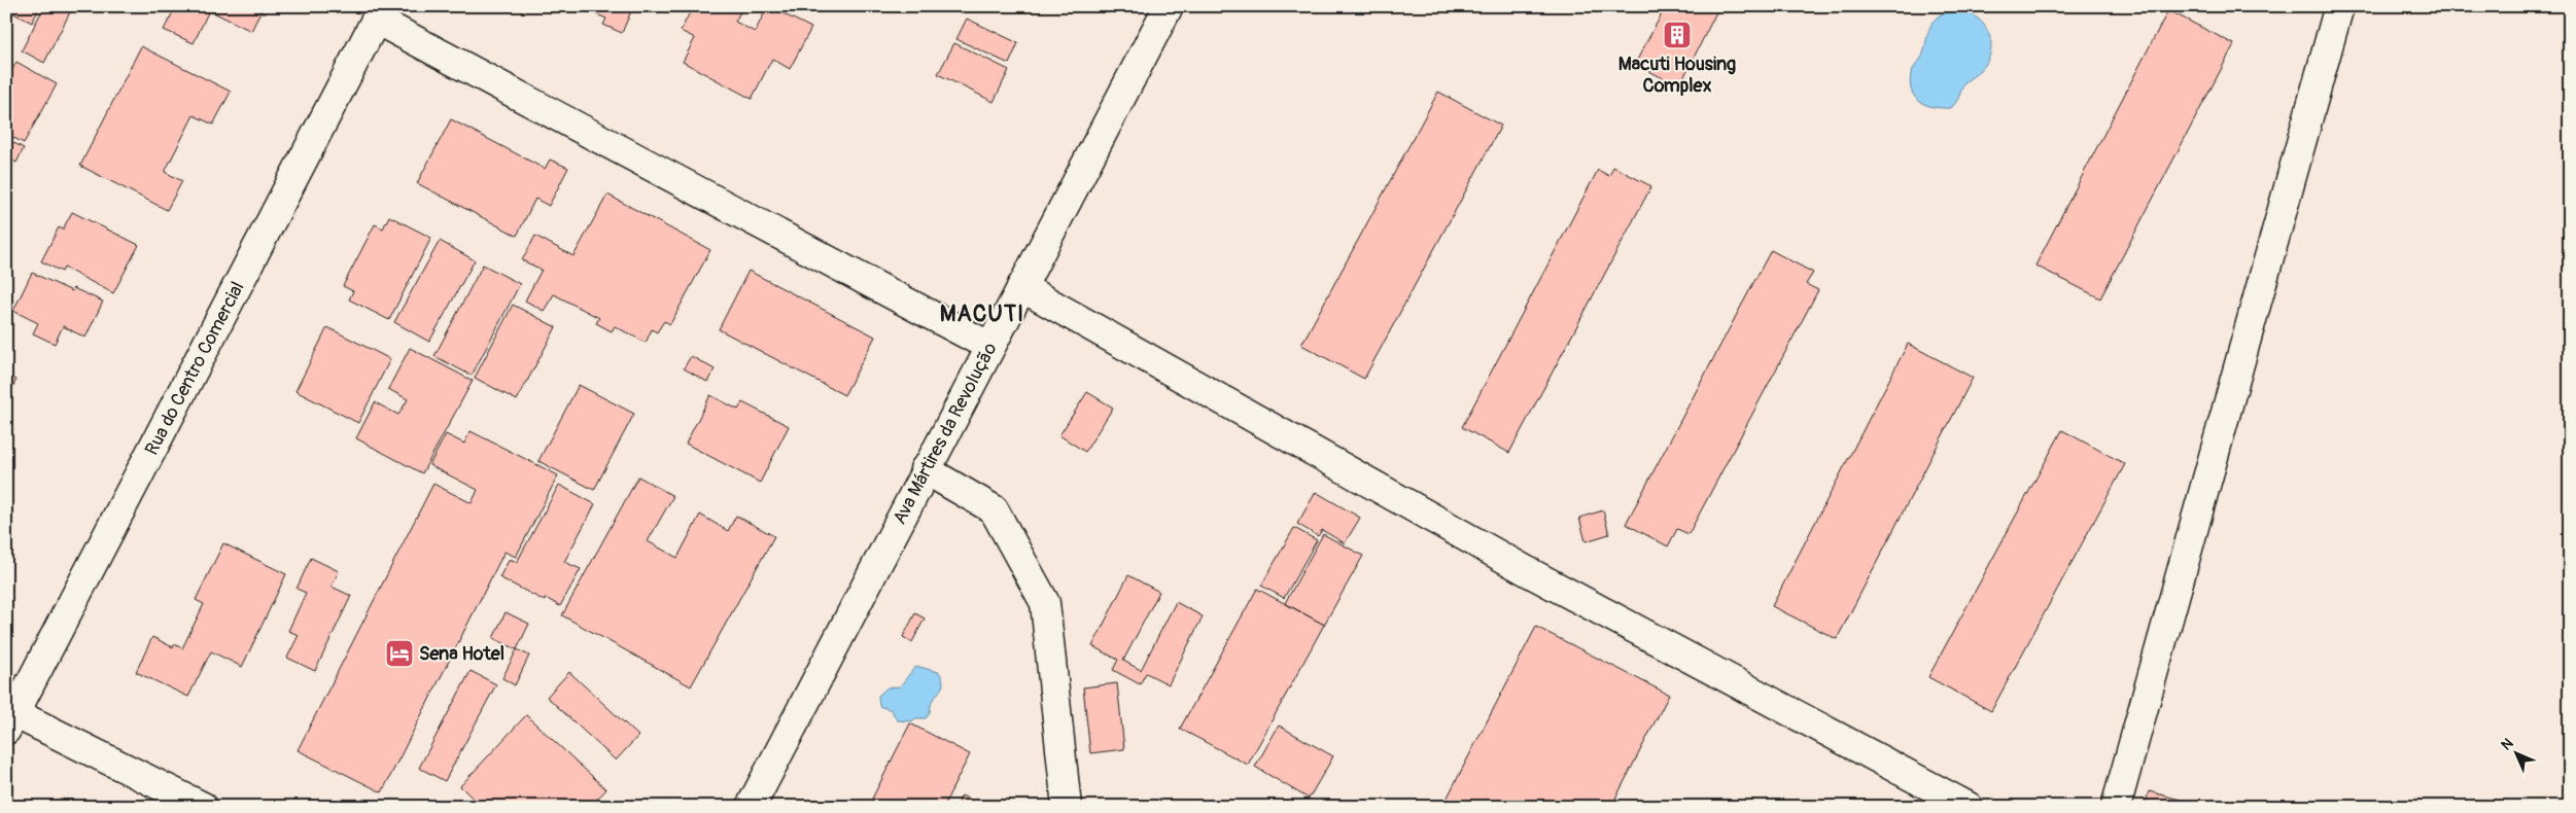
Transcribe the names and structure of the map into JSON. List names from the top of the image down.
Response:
{
  "streets": {
    "street": ["Rua do Centro Comercial", "Ava Mártires da Revolução"]
  },
  "districts": ["MACUTI"],
  "places": {
    "building": ["Macuti Housing Complex"],
    "hotel": ["Sena Hotel"]
  },
  "north": "top left"
}
